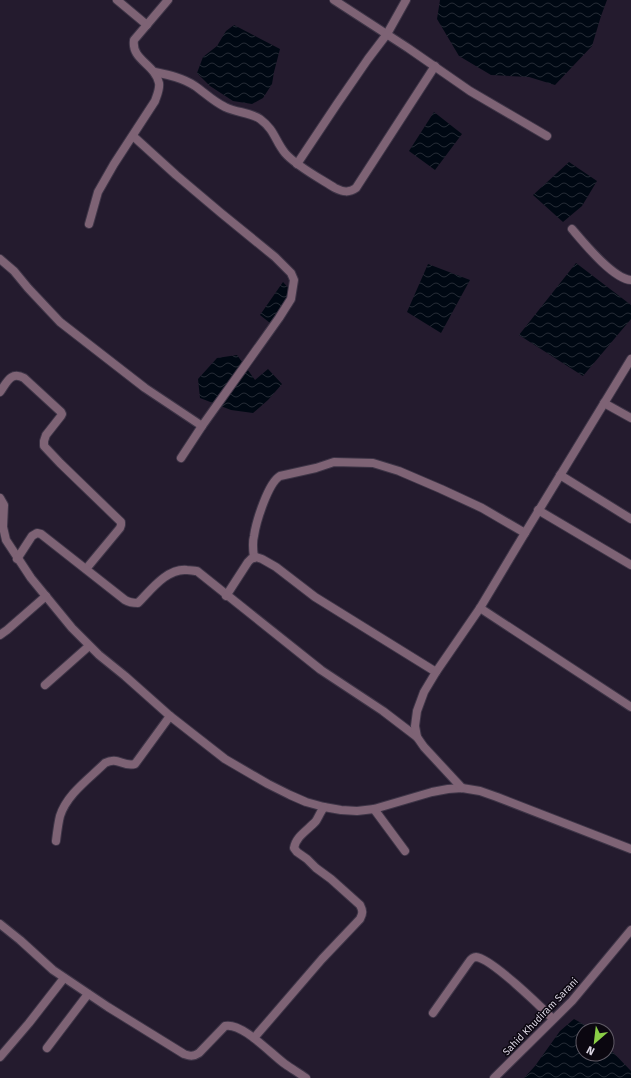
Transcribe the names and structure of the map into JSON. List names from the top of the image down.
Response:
{
  "streets": {
    "street": ["Sahid Khudiram Sarani"]
  },
  "north": "bottom left"
}
